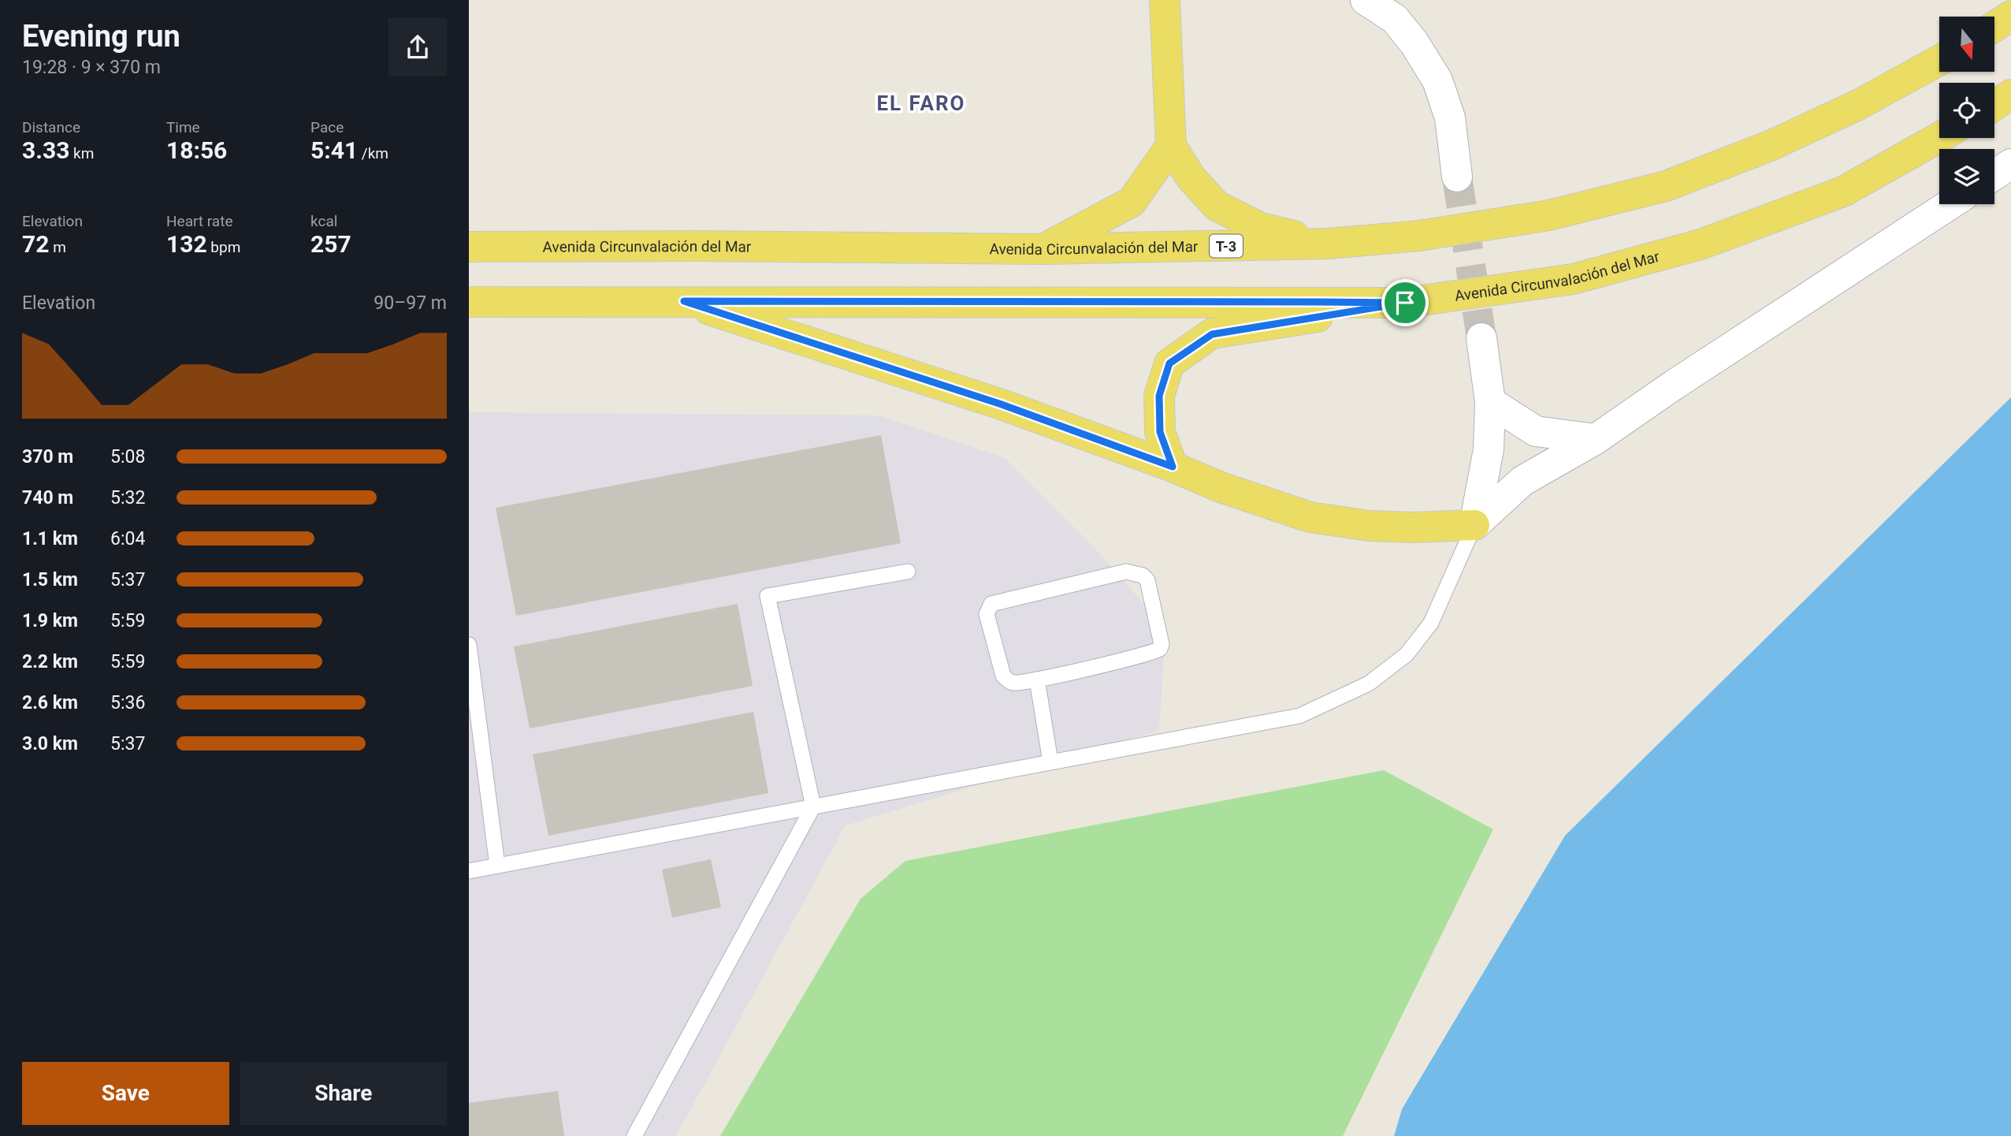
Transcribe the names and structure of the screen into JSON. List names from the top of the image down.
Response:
{
  "streets": {
    "main road": ["Avenida Circunvalación del Mar", "T-3"]
  },
  "districts": ["EL FARO"],
  "north": "bottom",
  "page": {
    "heading": ["Evening run", "19:28 · 9 × 370 m"],
    "stats": [
      ["Distance", "3.33 km"],
      ["Time", "18:56"],
      ["Pace", "5:41 /km"],
      ["Elevation", "72 m"],
      ["Heart rate", "132 bpm"],
      ["kcal", "257"]
    ],
    "chart": ["Elevation", "90–97 m"],
    "list": [
      {
        "name": "370 m",
        "note": "5:08"
      },
      {
        "name": "740 m",
        "note": "5:32"
      },
      {
        "name": "1.1 km",
        "note": "6:04"
      },
      {
        "name": "1.5 km",
        "note": "5:37"
      },
      {
        "name": "1.9 km",
        "note": "5:59"
      },
      {
        "name": "2.2 km",
        "note": "5:59"
      },
      {
        "name": "2.6 km",
        "note": "5:36"
      },
      {
        "name": "3.0 km",
        "note": "5:37"
      }
    ],
    "buttons": ["Save", "Share"]
  }
}
